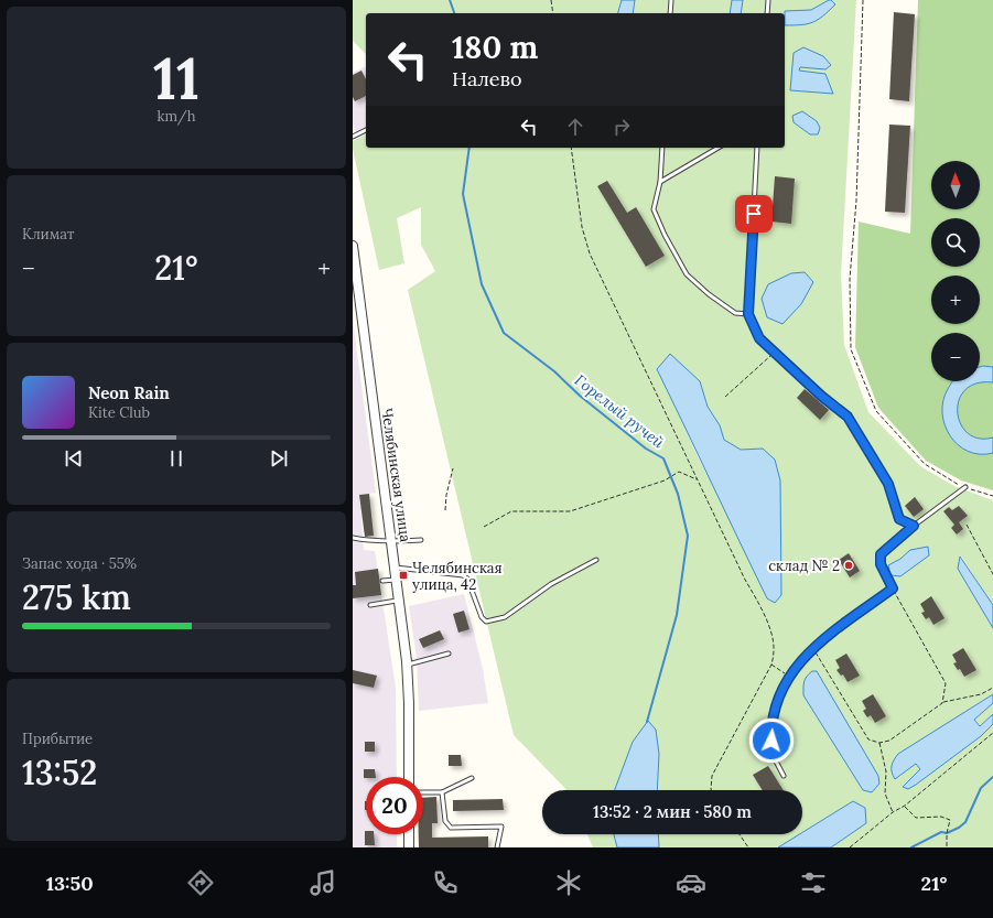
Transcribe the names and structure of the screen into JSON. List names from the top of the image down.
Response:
{
  "streets": {
    "street": ["Челябинская улица"]
  },
  "water": ["Горелый ручей"],
  "places": {
    "other": ["склад № 2"],
    "transit": ["Челябинская улица, 42"]
  },
  "north": "top",
  "page": {
    "tile": [
      ["11", "km/h"],
      "Климат",
      ["Запас хода · 55%", "275 km"],
      ["Прибытие", "13:52"]
    ],
    "turn": ["180 m", "Налево"],
    "map_buttons": ["+", "−"],
    "heat": ["−", "21°", "+"],
    "song": ["Neon Rain", "Kite Club"],
    "limit": "20",
    "trip": "13:52 · 2 мин · 580 m",
    "tabs": ["13:50", "21°"]
  }
}
